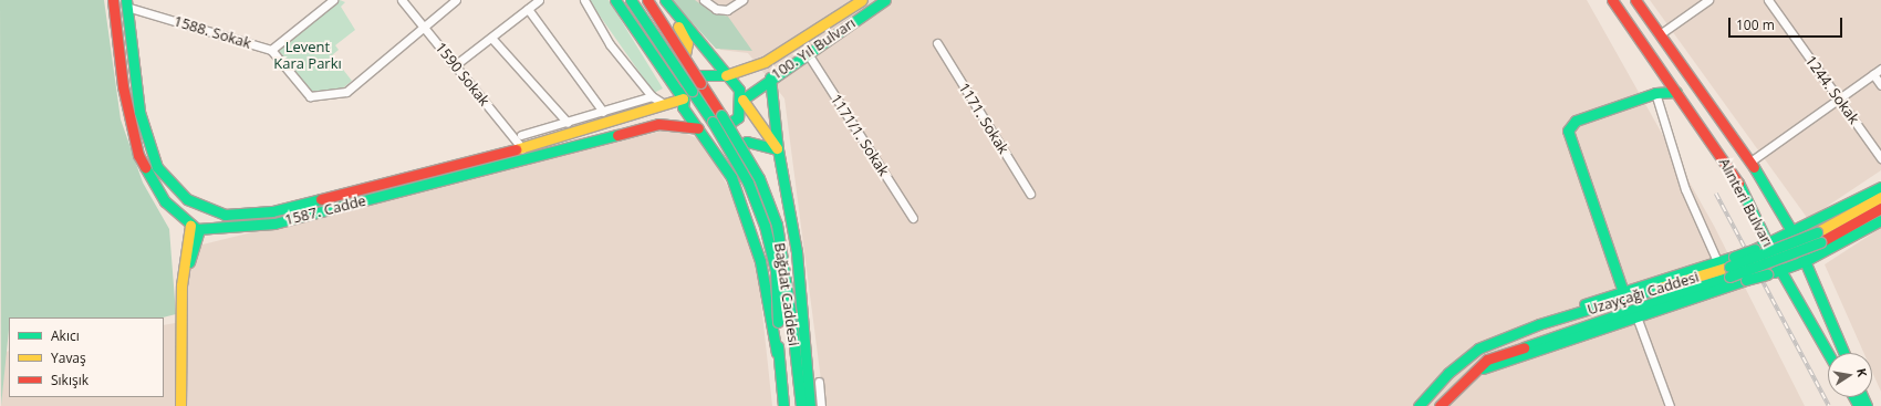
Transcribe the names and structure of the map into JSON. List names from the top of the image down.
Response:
{
  "streets": {
    "main road": [
      "100. Yıl Bulvarı",
      "Alınteri Bulvarı",
      "1587. Cadde",
      "Uzayçağı Caddesi",
      "Bağdat Caddesi"
    ],
    "street": [
      "1588. Sokak",
      "1590 Sokak",
      "1244. Sokak",
      "1171. Sokak",
      "1171/1. Sokak"
    ]
  },
  "crossings": [
    ["1588. Sokak", "1590 Sokak"],
    ["1588. Sokak", "1587. Cadde"],
    ["100. Yıl Bulvarı", "1171/1. Sokak"],
    ["100. Yıl Bulvarı", "1587. Cadde"],
    ["1590 Sokak", "1587. Cadde"],
    ["Alınteri Bulvarı", "Uzayçağı Caddesi"]
  ],
  "parks": ["Levent Kara Parkı"],
  "legend": ["Akıcı", "Yavaş", "Sıkışık"],
  "scale_bar": "100 m",
  "north": "right"
}
